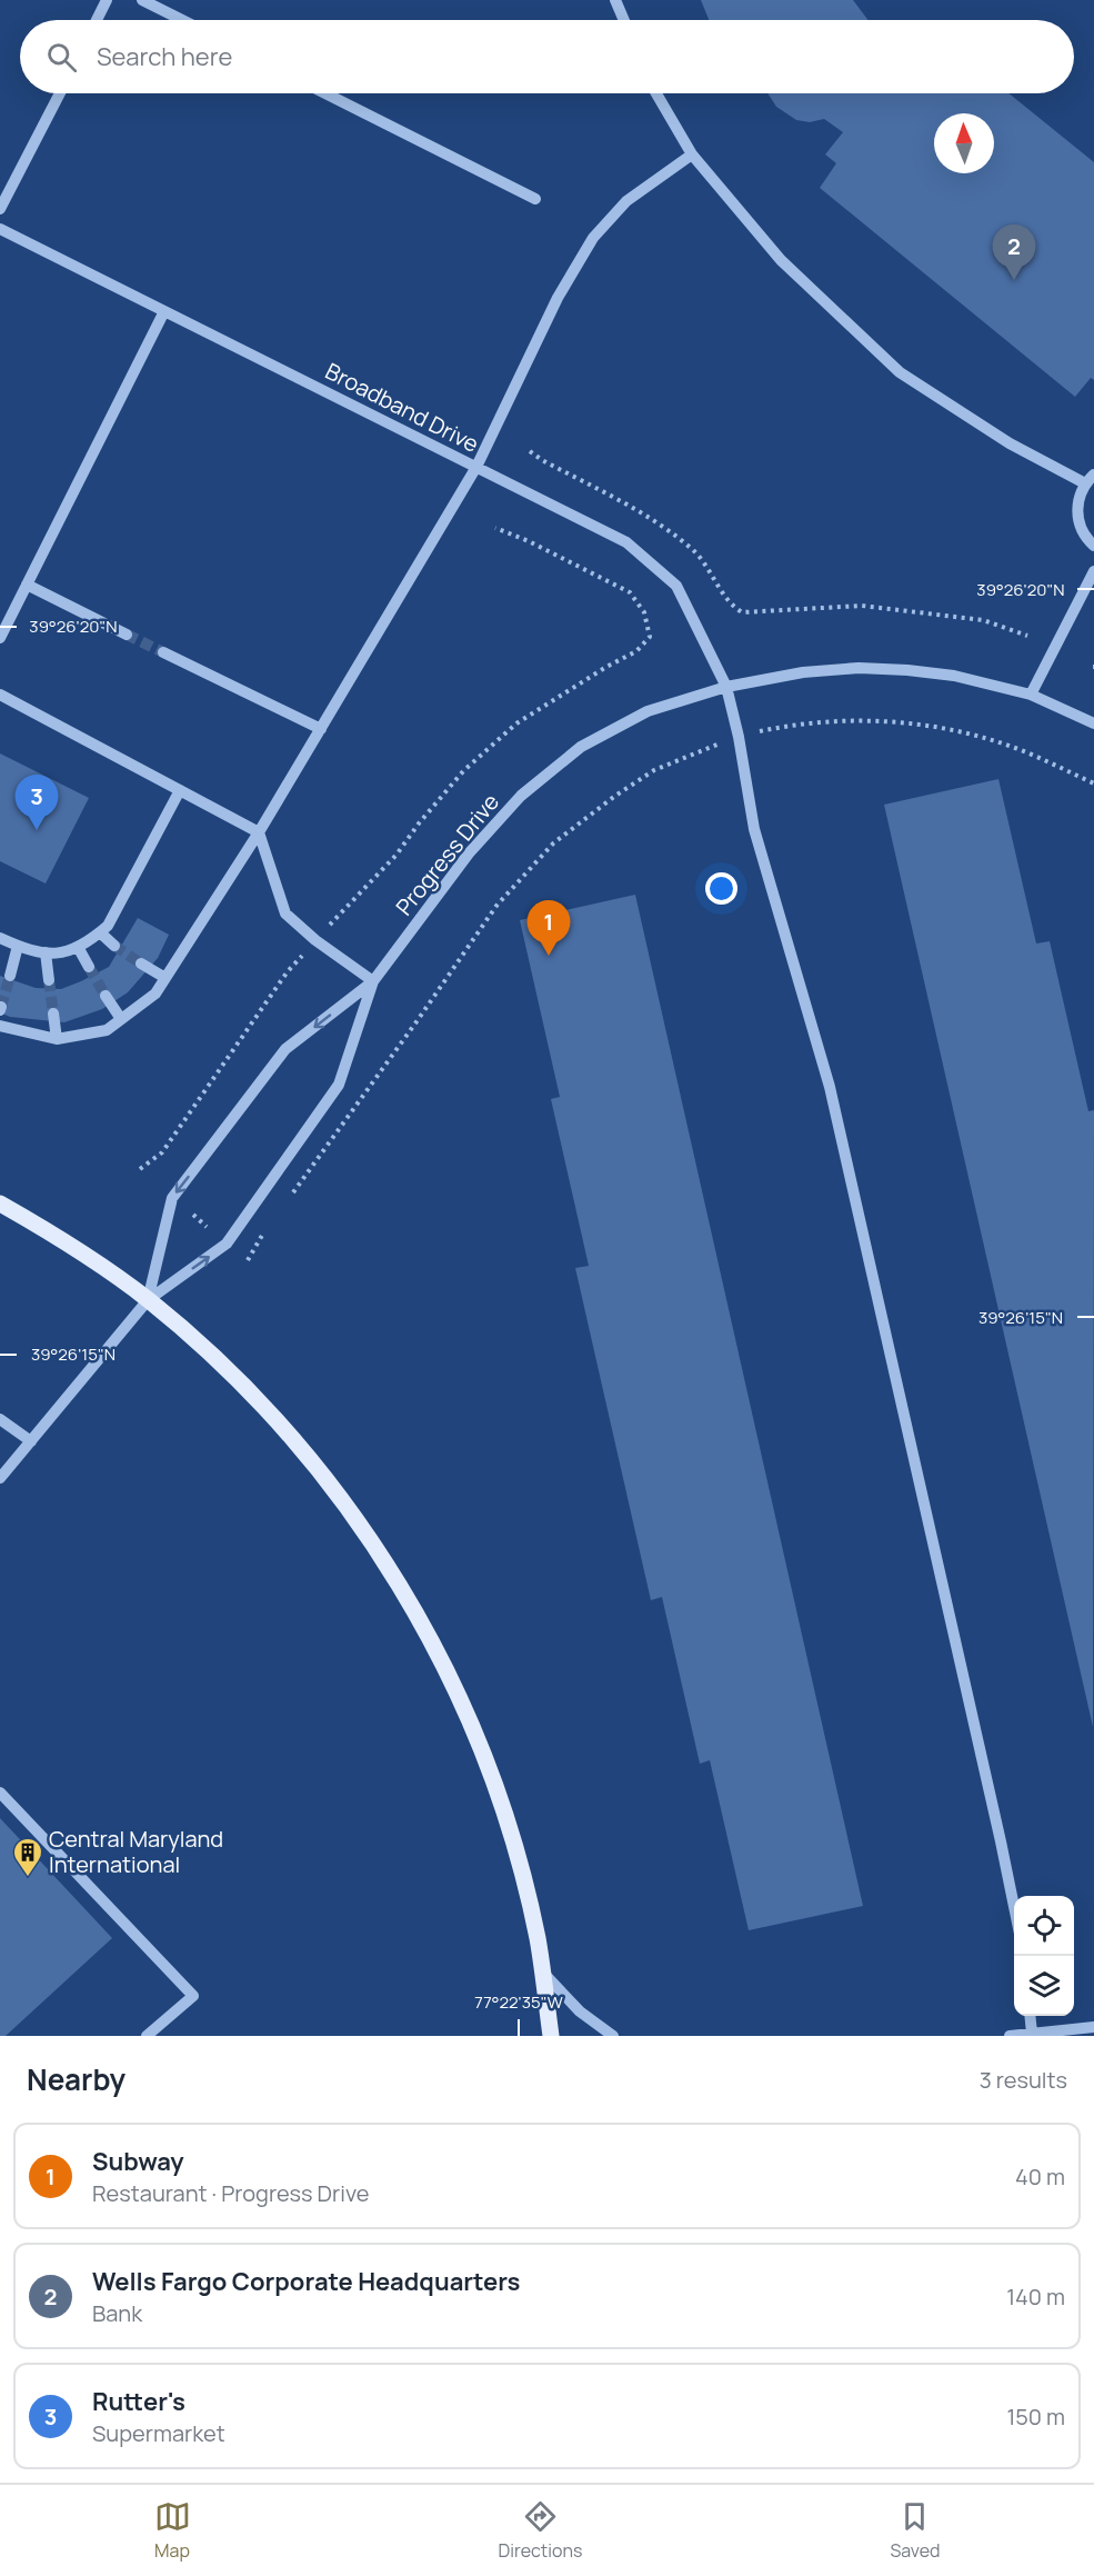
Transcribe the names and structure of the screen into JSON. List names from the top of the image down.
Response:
{
  "streets": {
    "street": ["Broadband Drive", "Progress Drive"]
  },
  "crossings": [
    ["Broadband Drive", "Progress Drive"]
  ],
  "places": {
    "building": ["Central Maryland International"]
  },
  "north": "top",
  "page": {
    "search": "Search here",
    "pins": ["2", "3", "1"],
    "heading": ["Nearby", "3 results"],
    "list": [
      {
        "mark": "1",
        "name": "Subway",
        "note": "Restaurant · Progress Drive",
        "value": "40 m"
      },
      {
        "mark": "2",
        "name": "Wells Fargo Corporate Headquarters",
        "note": "Bank",
        "value": "140 m"
      },
      {
        "mark": "3",
        "name": "Rutter's",
        "note": "Supermarket",
        "value": "150 m"
      }
    ],
    "nav": ["Map", "Directions", "Saved"]
  },
  "coordinates": ["39°26'20\"N", "39°26'15\"N", "77°22'35\"W"]
}
